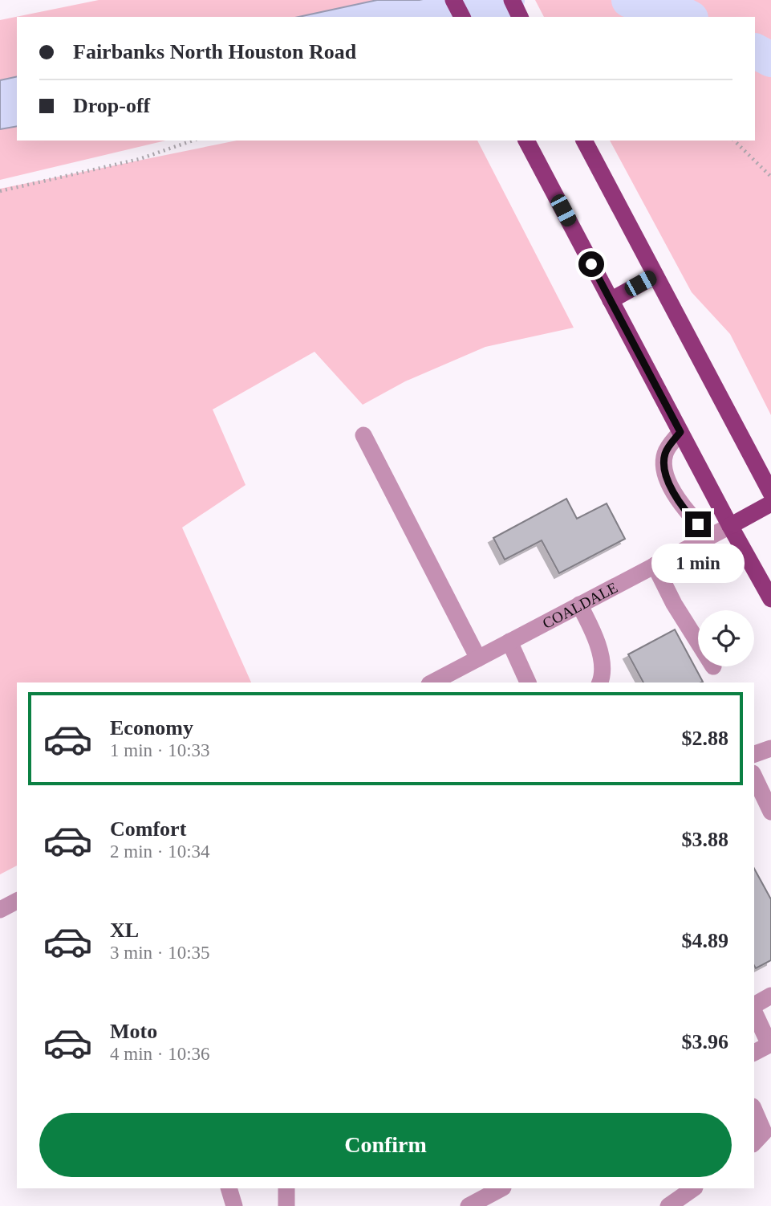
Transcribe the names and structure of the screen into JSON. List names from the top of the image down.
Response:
{
  "streets": {
    "street": ["COALDALE"]
  },
  "page": {
    "banner": ["Fairbanks North Houston Road", "Drop-off"],
    "bubble": "1 min",
    "list": [
      {
        "name": "Economy",
        "note": "1 min · 10:33",
        "value": "$2.88"
      },
      {
        "name": "Comfort",
        "note": "2 min · 10:34",
        "value": "$3.88"
      },
      {
        "name": "XL",
        "note": "3 min · 10:35",
        "value": "$4.89"
      },
      {
        "name": "Moto",
        "note": "4 min · 10:36",
        "value": "$3.96"
      }
    ],
    "buttons": "Confirm"
  }
}
